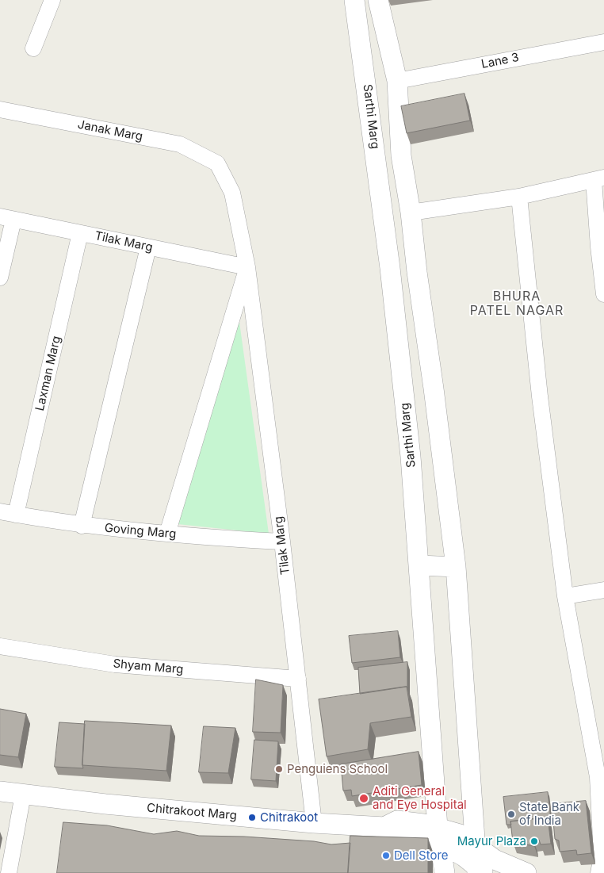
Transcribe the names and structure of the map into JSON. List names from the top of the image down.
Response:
{
  "streets": {
    "street": [
      "Lane 3",
      "Sarthi Marg",
      "Janak Marg",
      "Tilak Marg",
      "Laxman Marg",
      "Goving Marg",
      "Shyam Marg",
      "Chitrakoot Marg"
    ]
  },
  "crossings": [
    ["Sarthi Marg", "Chitrakoot Marg"],
    ["Janak Marg", "Tilak Marg"],
    ["Tilak Marg", "Laxman Marg"],
    ["Tilak Marg", "Goving Marg"],
    ["Tilak Marg", "Shyam Marg"],
    ["Tilak Marg", "Chitrakoot Marg"],
    ["Laxman Marg", "Goving Marg"]
  ],
  "districts": ["BHURA PATEL NAGAR"],
  "places": [
    "Penguiens School",
    "Aditi General and Eye Hospital",
    "State Bank of India",
    "Chitrakoot",
    "Mayur Plaza",
    "Dell Store"
  ]
}
